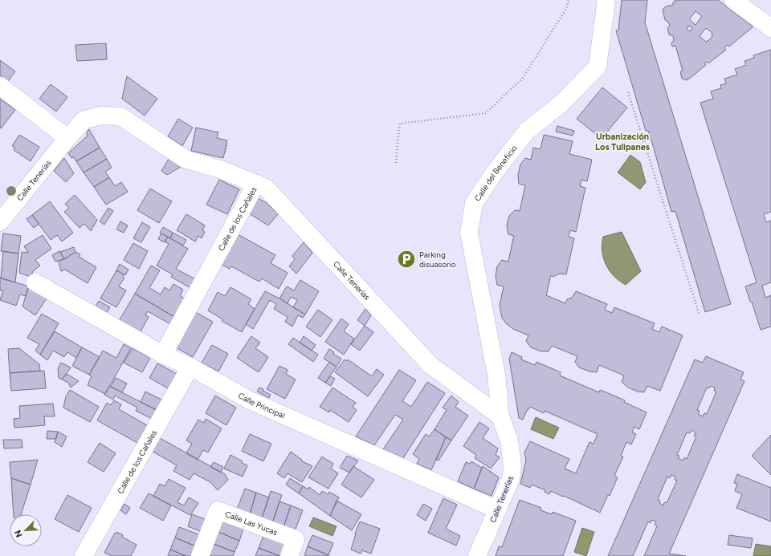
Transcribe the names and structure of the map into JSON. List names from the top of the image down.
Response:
{
  "streets": {
    "street": [
      "Calle del Beneficio",
      "Calle Tenerías",
      "Calle de los Cañales",
      "Calle Principal",
      "Calle Las Yucas"
    ]
  },
  "crossings": [
    ["Calle del Beneficio", "Calle Tenerías"],
    ["Calle Tenerías", "Calle de los Cañales"],
    ["Calle Tenerías", "Calle Principal"],
    ["Calle de los Cañales", "Calle Principal"]
  ],
  "districts": ["Urbanización Los Tulipanes"],
  "places": {
    "parking": ["Parking disuasorio"]
  },
  "north": "bottom left"
}
